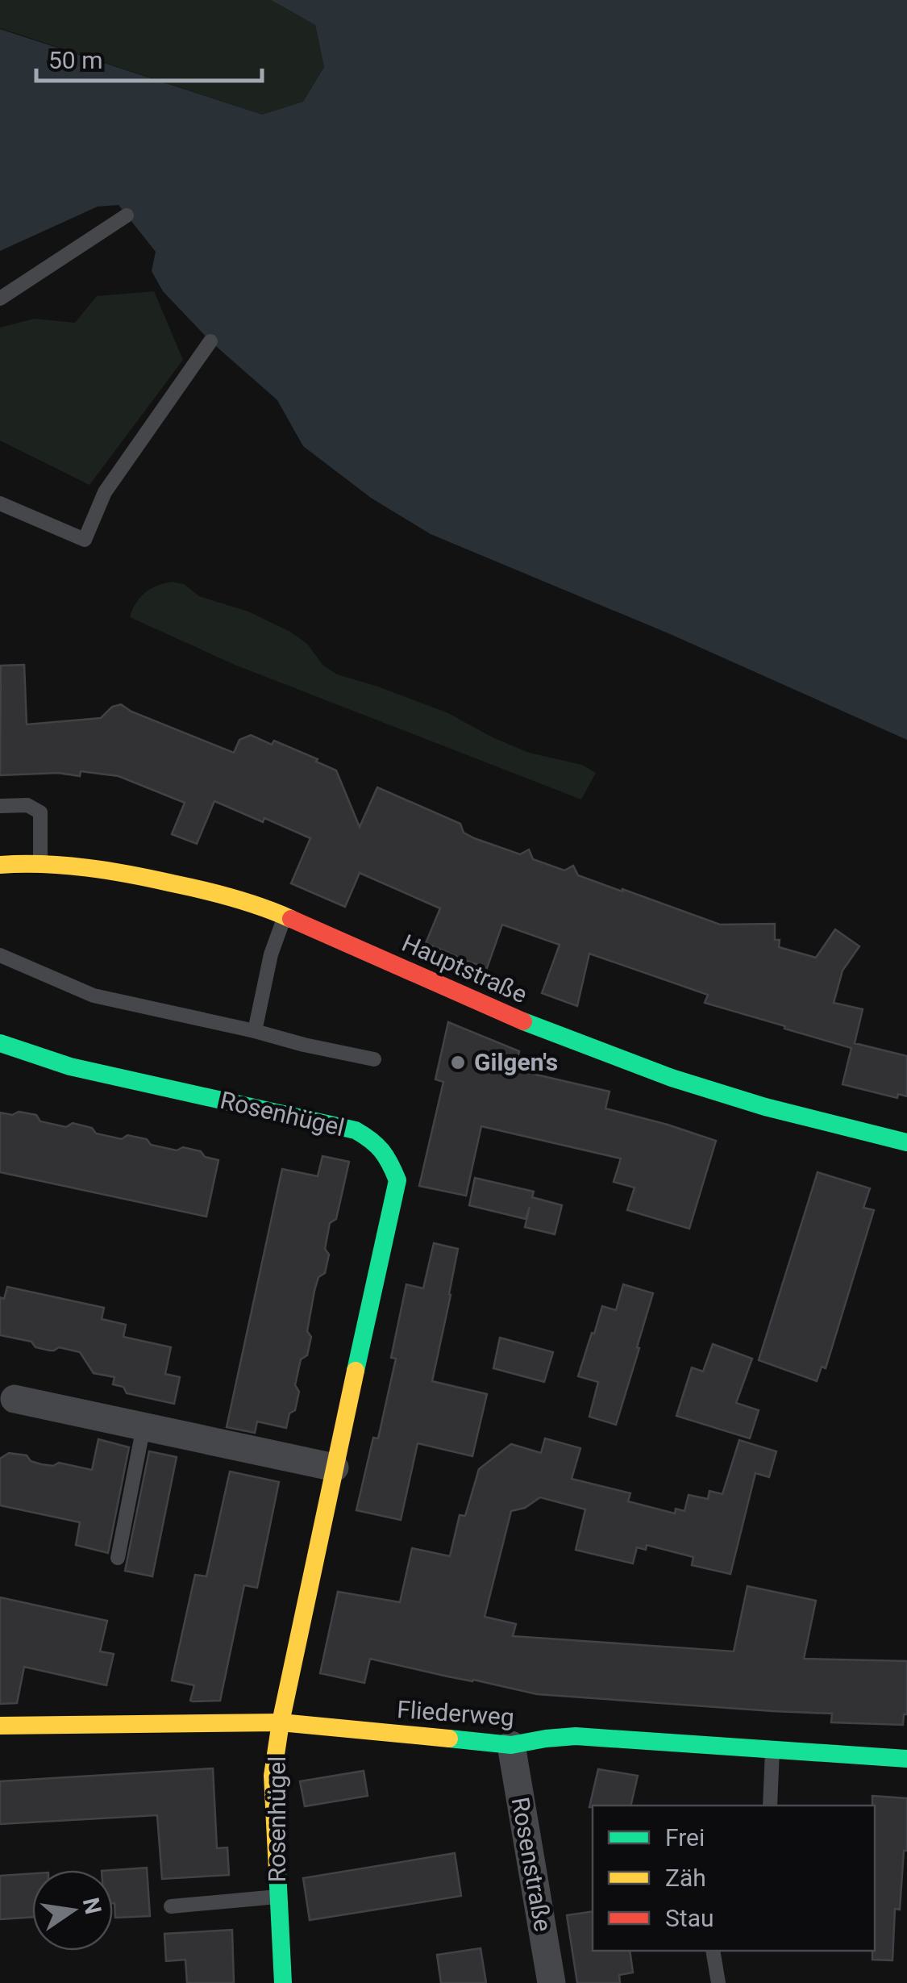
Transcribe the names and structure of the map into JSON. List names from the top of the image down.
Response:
{
  "streets": {
    "street": [
      "Hauptstraße",
      "Rosenhügel",
      "Fliederweg",
      "Rosenstraße"
    ]
  },
  "crossings": [
    ["Rosenhügel", "Fliederweg"],
    ["Fliederweg", "Rosenstraße"]
  ],
  "places": ["Gilgen's"],
  "legend": ["Frei", "Zäh", "Stau"],
  "scale_bar": "50 m",
  "north": "right"
}
